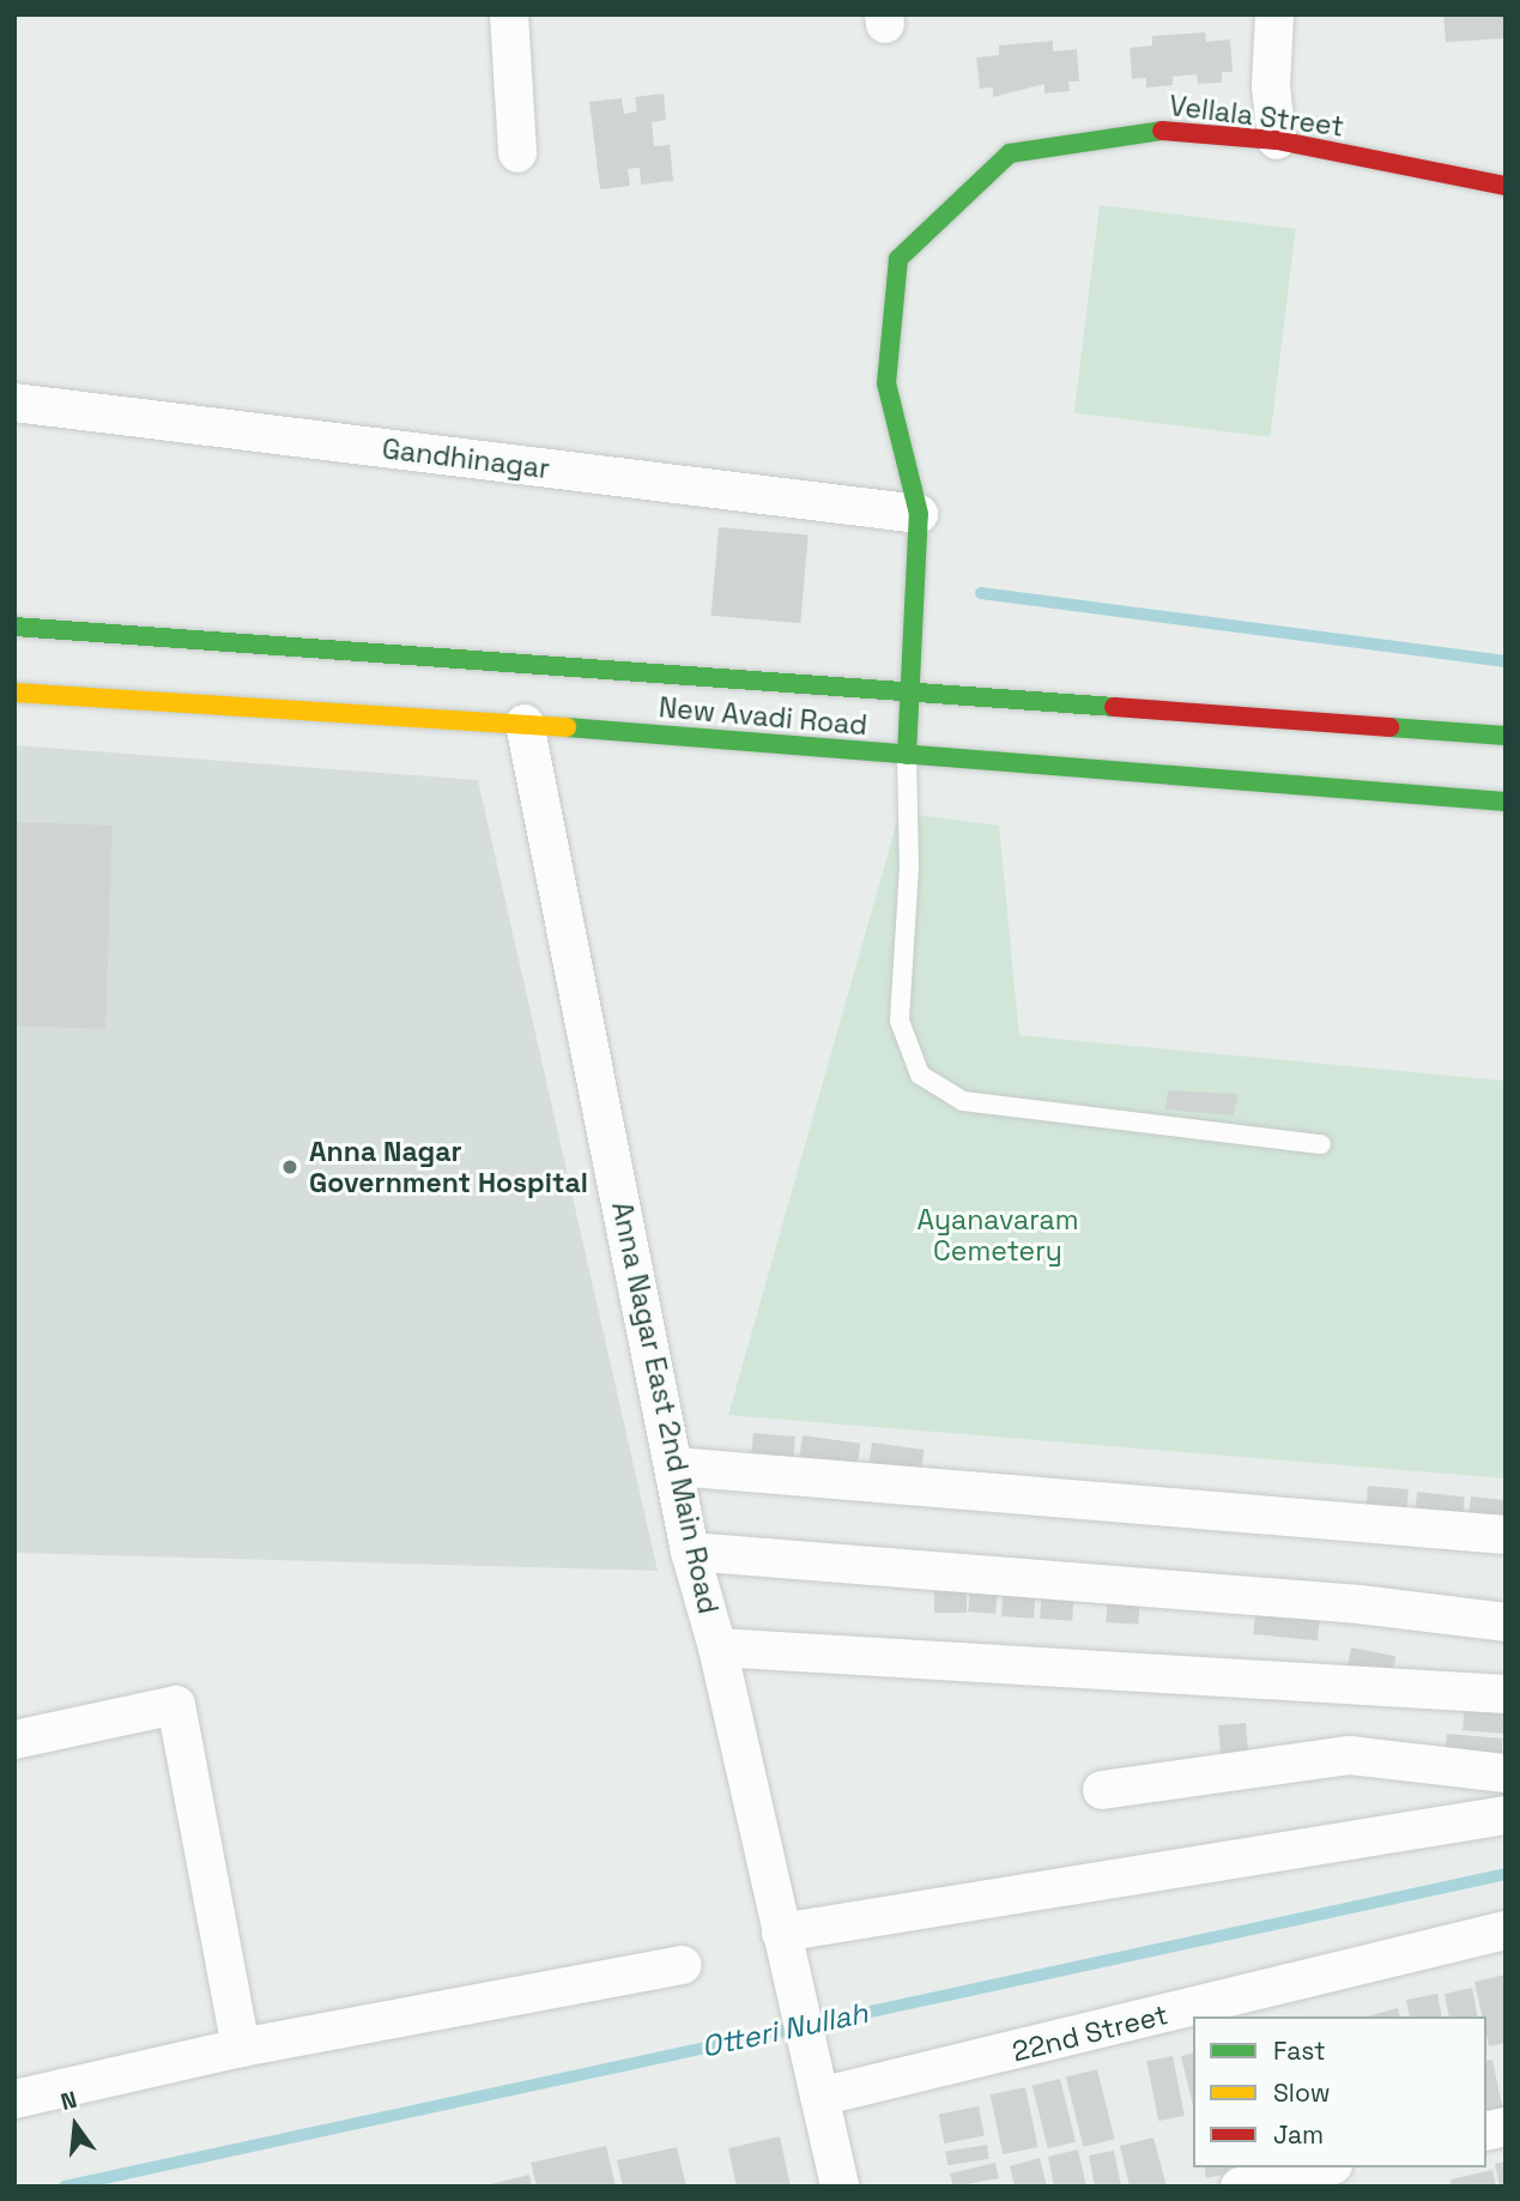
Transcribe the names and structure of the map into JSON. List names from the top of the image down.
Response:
{
  "streets": {
    "main road": ["Vellala Street", "New Avadi Road"],
    "street": ["Gandhinagar", "Anna Nagar East 2nd Main Road", "22nd Street"]
  },
  "crossings": [
    ["Vellala Street", "Gandhinagar"],
    ["Vellala Street", "New Avadi Road"],
    ["New Avadi Road", "Anna Nagar East 2nd Main Road"],
    ["Anna Nagar East 2nd Main Road", "22nd Street"]
  ],
  "water": ["Otteri Nullah"],
  "parks": ["Ayanavaram Cemetery"],
  "places": ["Anna Nagar Government Hospital"],
  "legend": ["Fast", "Slow", "Jam"],
  "north": "top"
}
